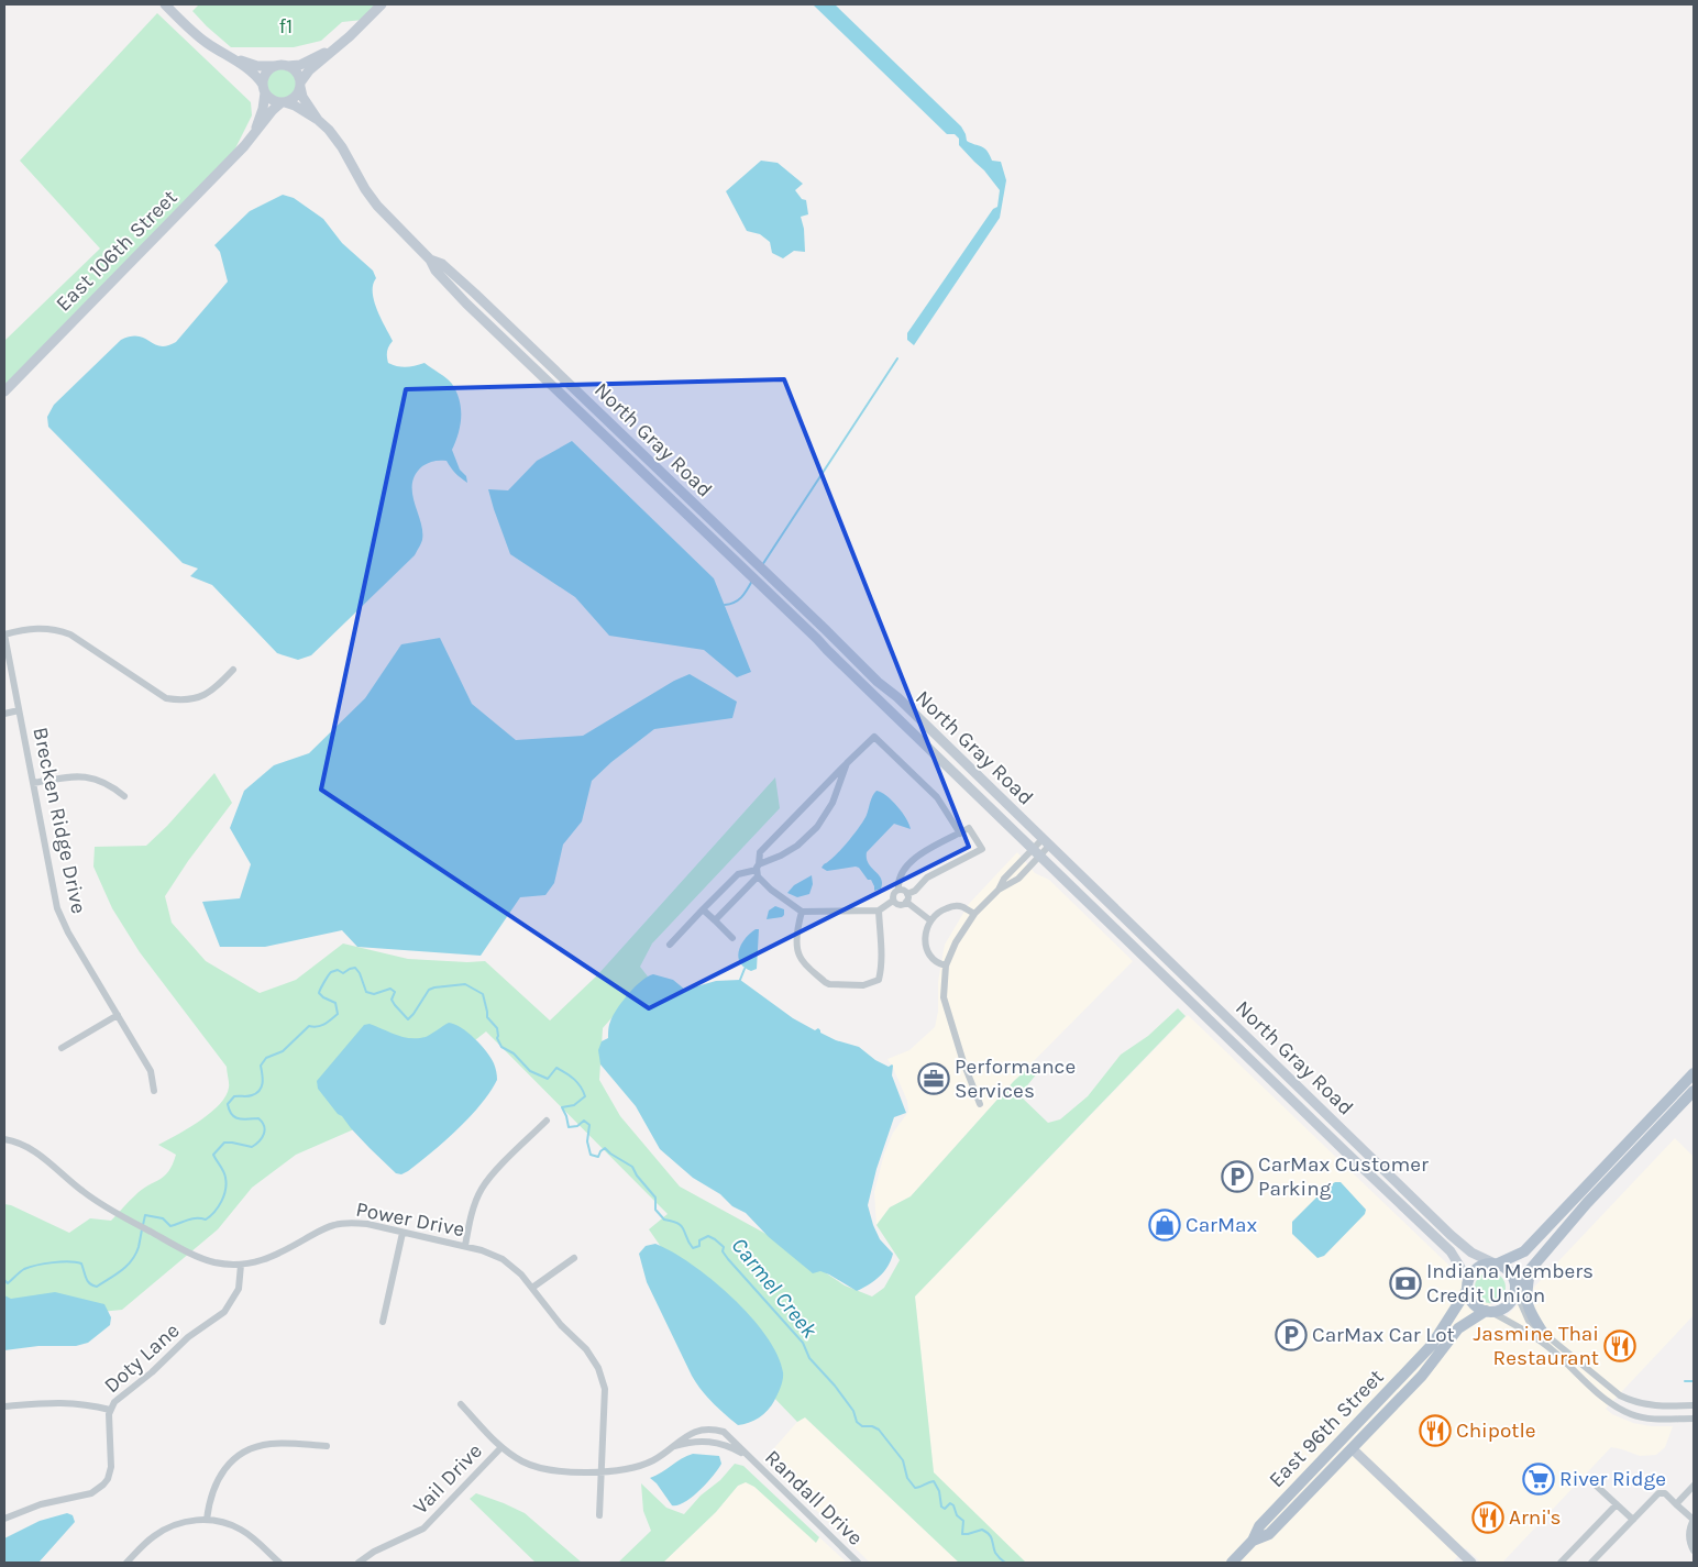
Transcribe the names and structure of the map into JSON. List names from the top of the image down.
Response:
{
  "streets": {
    "main road": ["East 96th Street"],
    "street": [
      "East 106th Street",
      "North Gray Road",
      "Brecken Ridge Drive",
      "Power Drive",
      "Doty Lane",
      "Vail Drive",
      "Randall Drive"
    ]
  },
  "crossings": [
    ["East 106th Street", "North Gray Road"],
    ["North Gray Road", "East 96th Street"],
    ["Power Drive", "Doty Lane"],
    ["Power Drive", "Randall Drive"],
    ["Vail Drive", "Randall Drive"]
  ],
  "water": ["Carmel Creek"],
  "parks": ["f1"],
  "places": {
    "office": ["Performance Services"],
    "parking": ["CarMax Customer Parking", "CarMax Car Lot"],
    "shop": ["CarMax"],
    "bank": ["Indiana Members Credit Union"],
    "restaurant": ["Jasmine Thai Restaurant", "Chipotle", "Arni's"],
    "supermarket": ["River Ridge"]
  }
}
